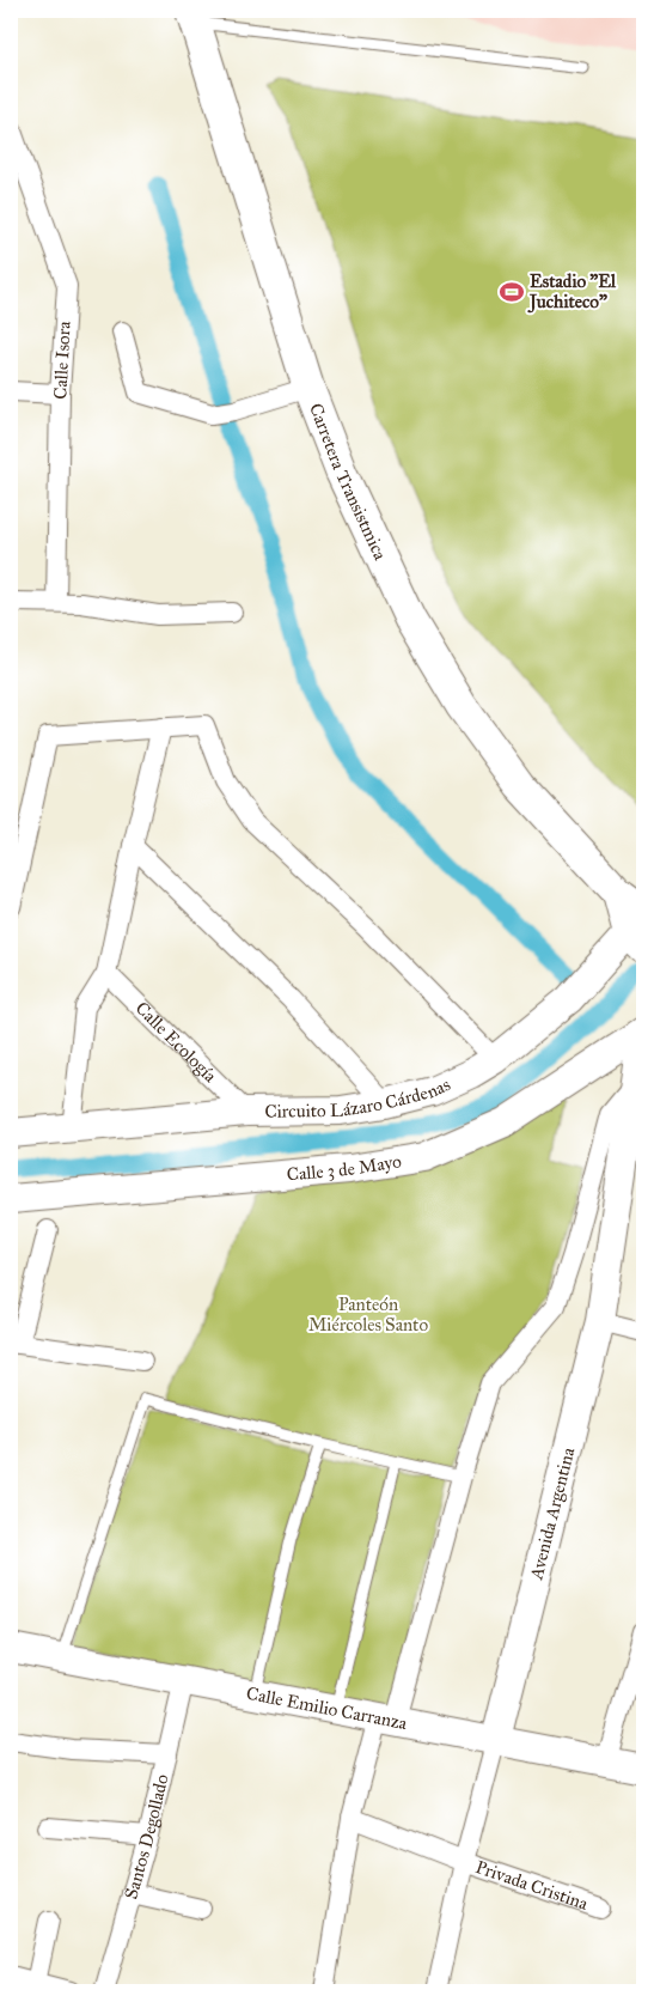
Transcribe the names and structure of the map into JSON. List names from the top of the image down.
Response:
{
  "streets": {
    "main road": ["Carretera Transistmica"],
    "street": [
      "Calle Isora",
      "Calle Ecología",
      "Circuito Lázaro Cárdenas",
      "Calle 3 de Mayo",
      "Avenida Argentina",
      "Calle Emilio Carranza",
      "Santos Degollado",
      "Privada Cristina"
    ]
  },
  "crossings": [
    ["Carretera Transistmica", "Circuito Lázaro Cárdenas"],
    ["Calle Ecología", "Circuito Lázaro Cárdenas"],
    ["Calle 3 de Mayo", "Avenida Argentina"],
    ["Avenida Argentina", "Calle Emilio Carranza"],
    ["Avenida Argentina", "Privada Cristina"],
    ["Calle Emilio Carranza", "Santos Degollado"]
  ],
  "parks": ["Panteón Miércoles Santo"],
  "places": {
    "sports": ["Estadio \"El Juchiteco\""]
  }
}
